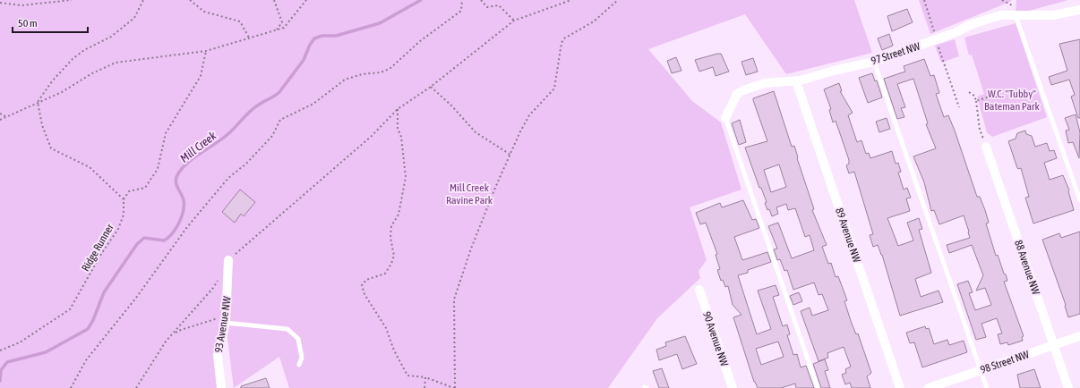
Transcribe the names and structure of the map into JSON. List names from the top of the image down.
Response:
{
  "streets": {
    "street": [
      "97 Street NW",
      "89 Avenue NW",
      "88 Avenue NW",
      "93 Avenue NW",
      "90 Avenue NW",
      "98 Street NW"
    ],
    "path": ["Ridge Runner"]
  },
  "crossings": [
    ["97 Street NW", "89 Avenue NW"],
    ["88 Avenue NW", "98 Street NW"]
  ],
  "water": ["Mill Creek"],
  "parks": ["W.C. \"Tubby\" Bateman Park", "Mill Creek Ravine Park"],
  "scale_bar": "50 m"
}
